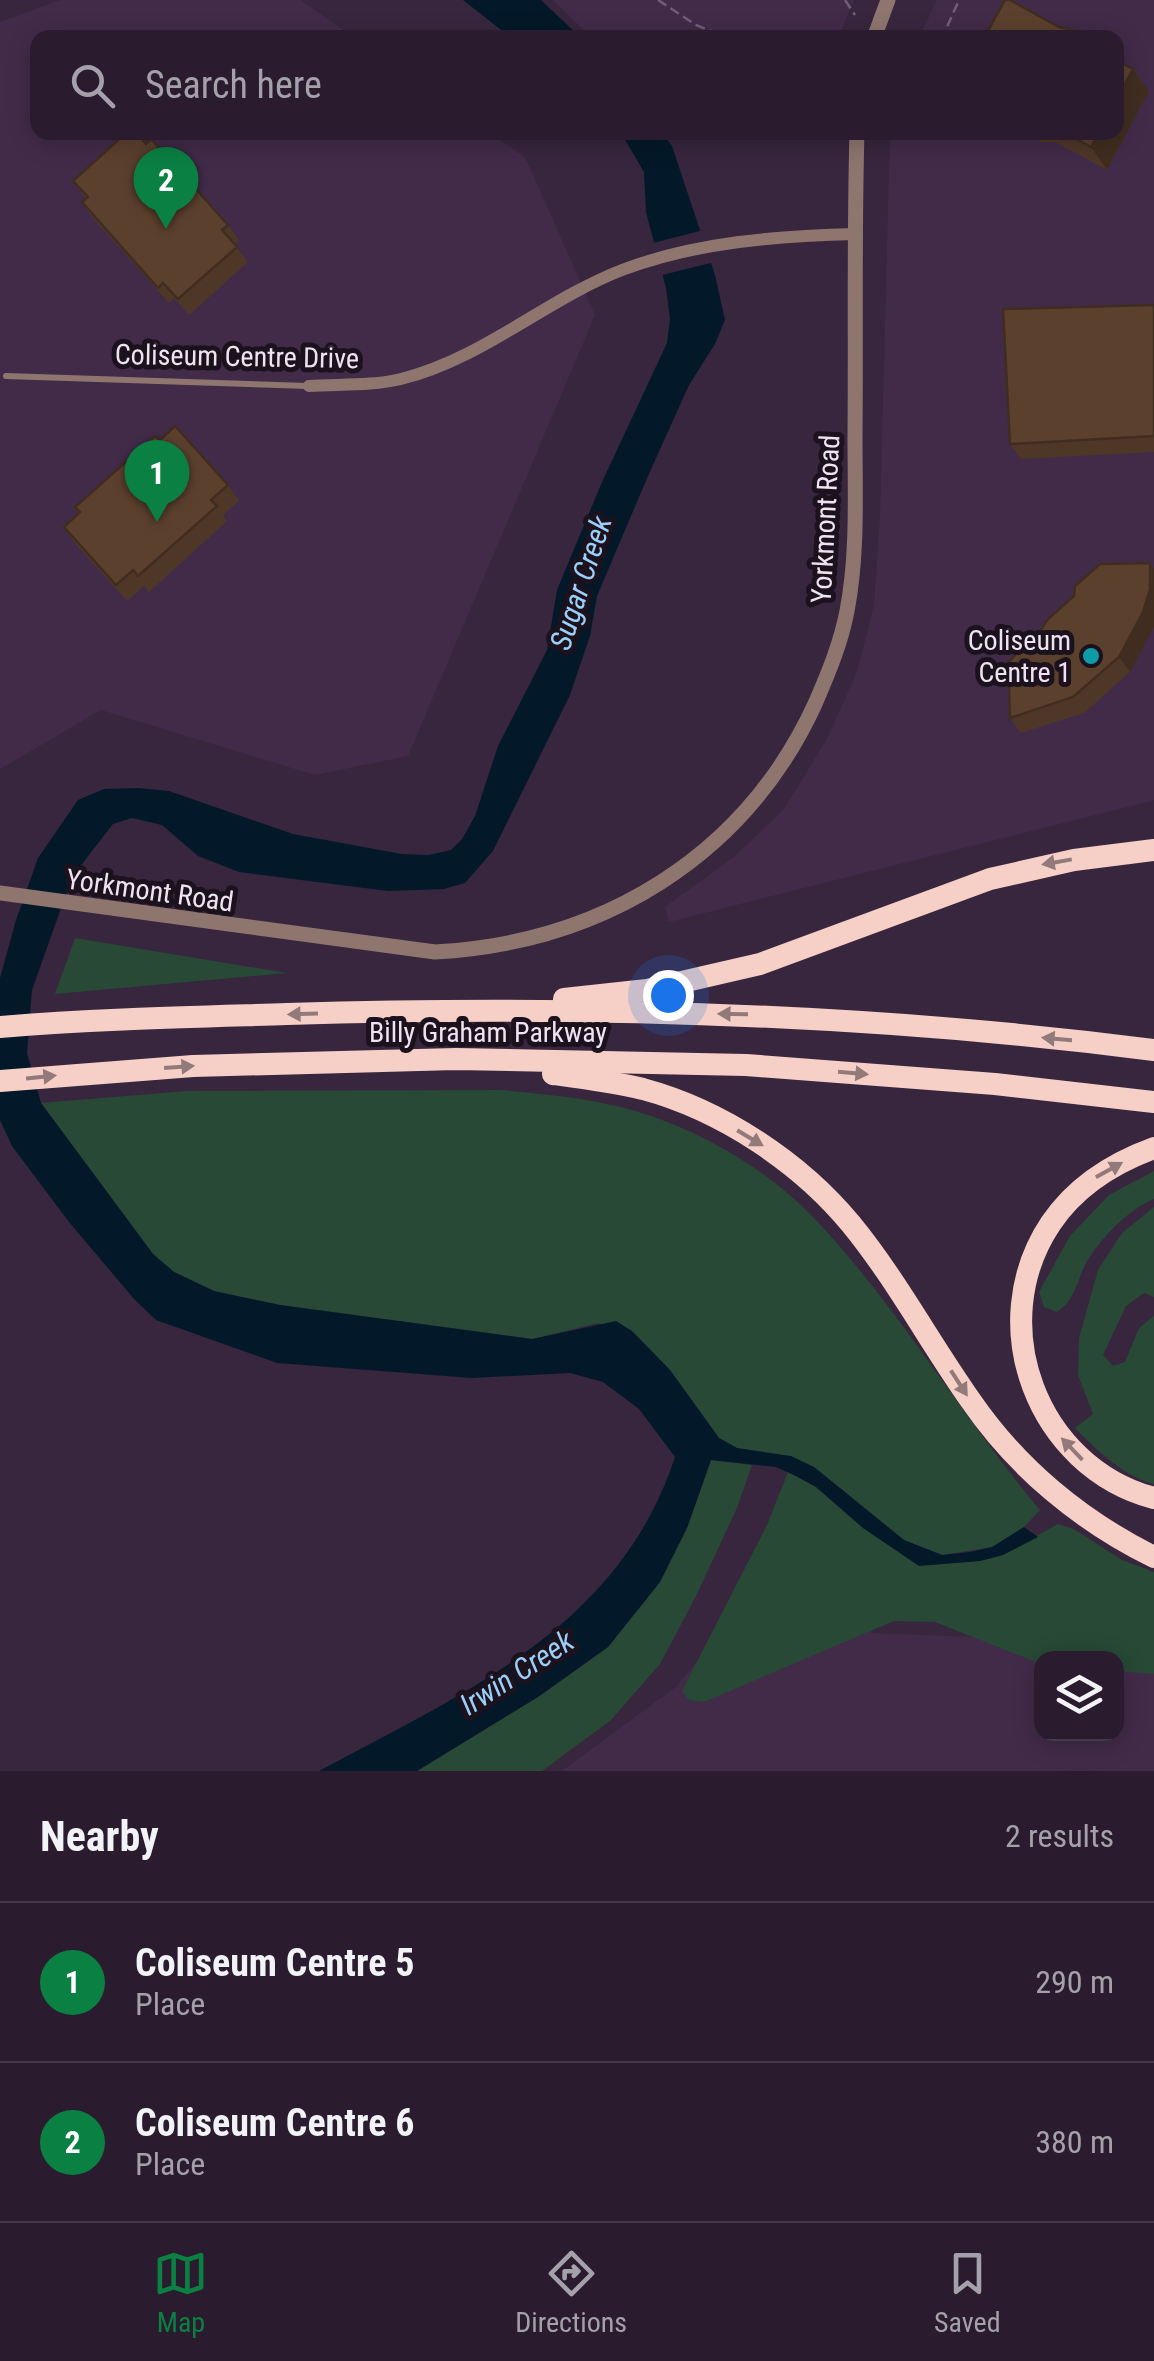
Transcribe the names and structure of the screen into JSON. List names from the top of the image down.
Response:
{
  "streets": {
    "highway": ["Billy Graham Parkway"],
    "street": ["Coliseum Centre Drive", "Yorkmont Road"]
  },
  "crossings": [
    ["Coliseum Centre Drive", "Yorkmont Road"]
  ],
  "water": ["Sugar Creek", "Irwin Creek"],
  "places": ["Coliseum Centre 1"],
  "page": {
    "search": "Search here",
    "pins": ["2", "1"],
    "heading": ["Nearby", "2 results"],
    "list": [
      {
        "mark": "1",
        "name": "Coliseum Centre 5",
        "note": "Place",
        "value": "290 m"
      },
      {
        "mark": "2",
        "name": "Coliseum Centre 6",
        "note": "Place",
        "value": "380 m"
      }
    ],
    "nav": ["Map", "Directions", "Saved"]
  }
}
